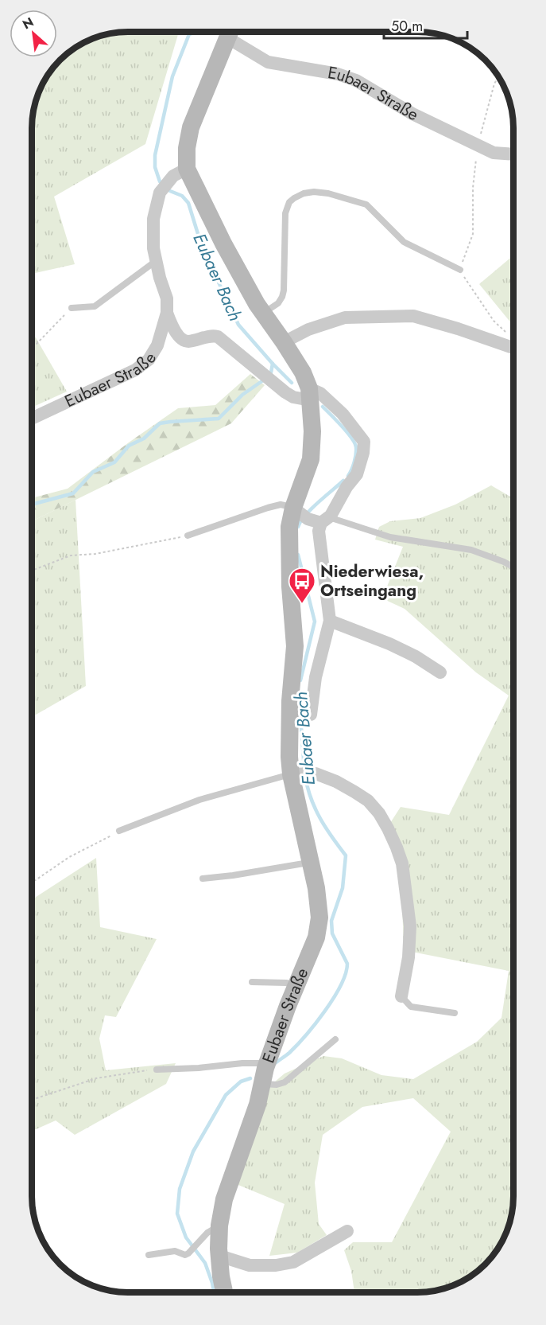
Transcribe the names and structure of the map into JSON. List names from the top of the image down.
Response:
{
  "streets": {
    "street": ["Eubaer Straße"]
  },
  "water": ["Eubaer Bach"],
  "places": {
    "bus stop": ["Niederwiesa, Ortseingang"]
  },
  "scale_bar": "50 m",
  "north": "top left"
}
